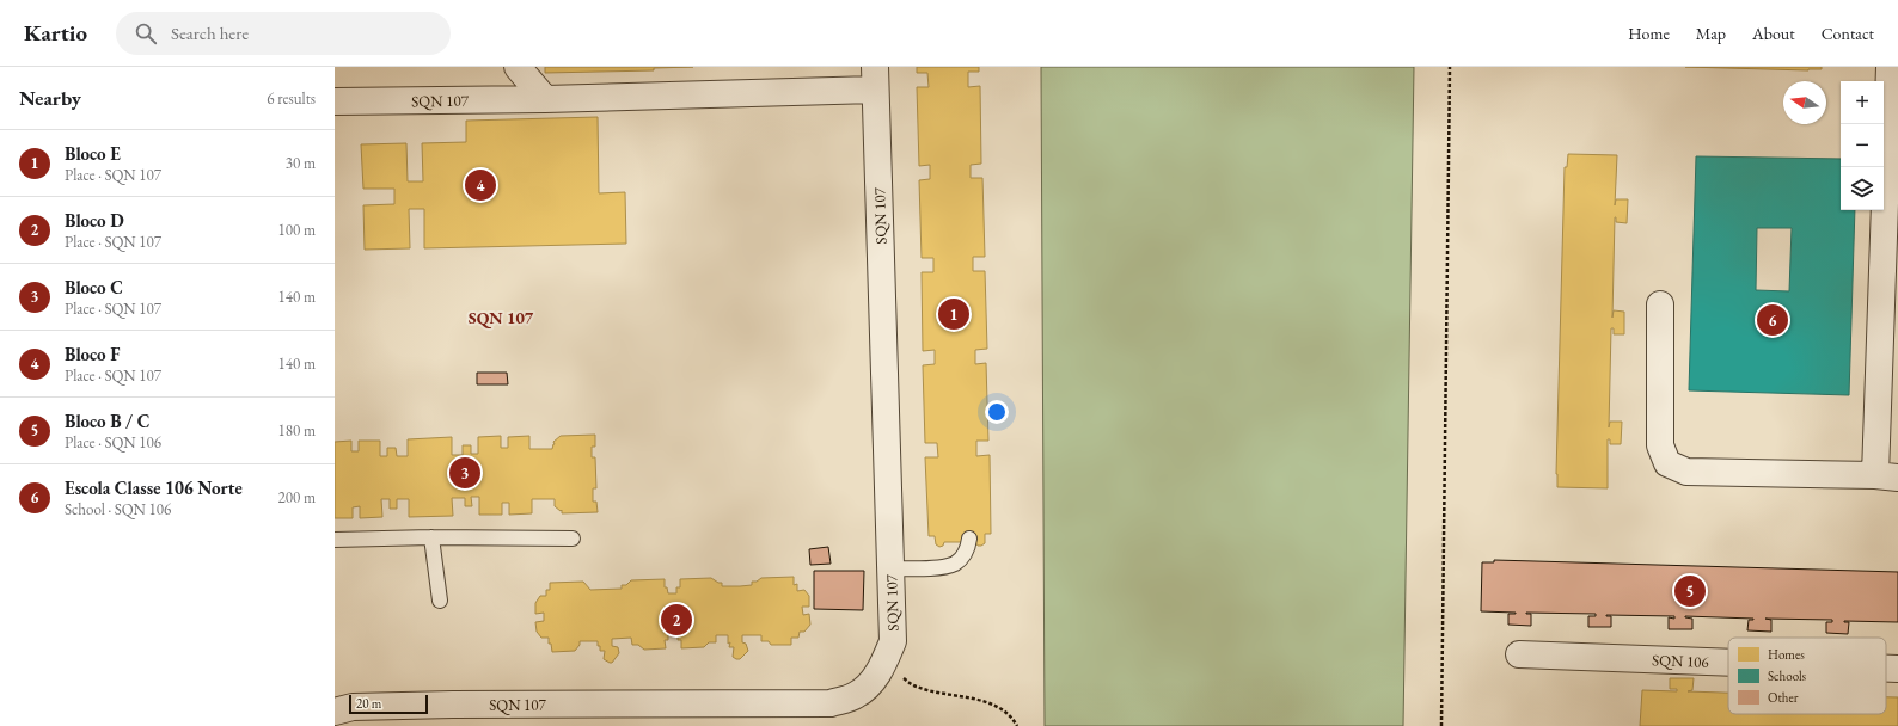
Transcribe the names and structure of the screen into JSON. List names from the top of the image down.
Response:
{
  "streets": {
    "street": ["SQN 107", "SQN 106"]
  },
  "districts": ["SQN 107"],
  "legend": ["Homes", "Schools", "Other"],
  "scale_bar": "20 m",
  "north": "left",
  "page": {
    "header": "Kartio",
    "search": "Search here",
    "nav": [
      "Home",
      "Map",
      "About",
      "Contact"
    ],
    "heading": ["Nearby", "6 results"],
    "map_buttons": ["+", "−"],
    "list": [
      {
        "mark": "1",
        "name": "Bloco E",
        "note": "Place · SQN 107",
        "value": "30 m"
      },
      {
        "mark": "2",
        "name": "Bloco D",
        "note": "Place · SQN 107",
        "value": "100 m"
      },
      {
        "mark": "3",
        "name": "Bloco C",
        "note": "Place · SQN 107",
        "value": "140 m"
      },
      {
        "mark": "4",
        "name": "Bloco F",
        "note": "Place · SQN 107",
        "value": "140 m"
      },
      {
        "mark": "5",
        "name": "Bloco B / C",
        "note": "Place · SQN 106",
        "value": "180 m"
      },
      {
        "mark": "6",
        "name": "Escola Classe 106 Norte",
        "note": "School · SQN 106",
        "value": "200 m"
      }
    ],
    "pins": [
      "4",
      "1",
      "6",
      "3",
      "5",
      "2"
    ],
    "scale": "20 m"
  }
}
